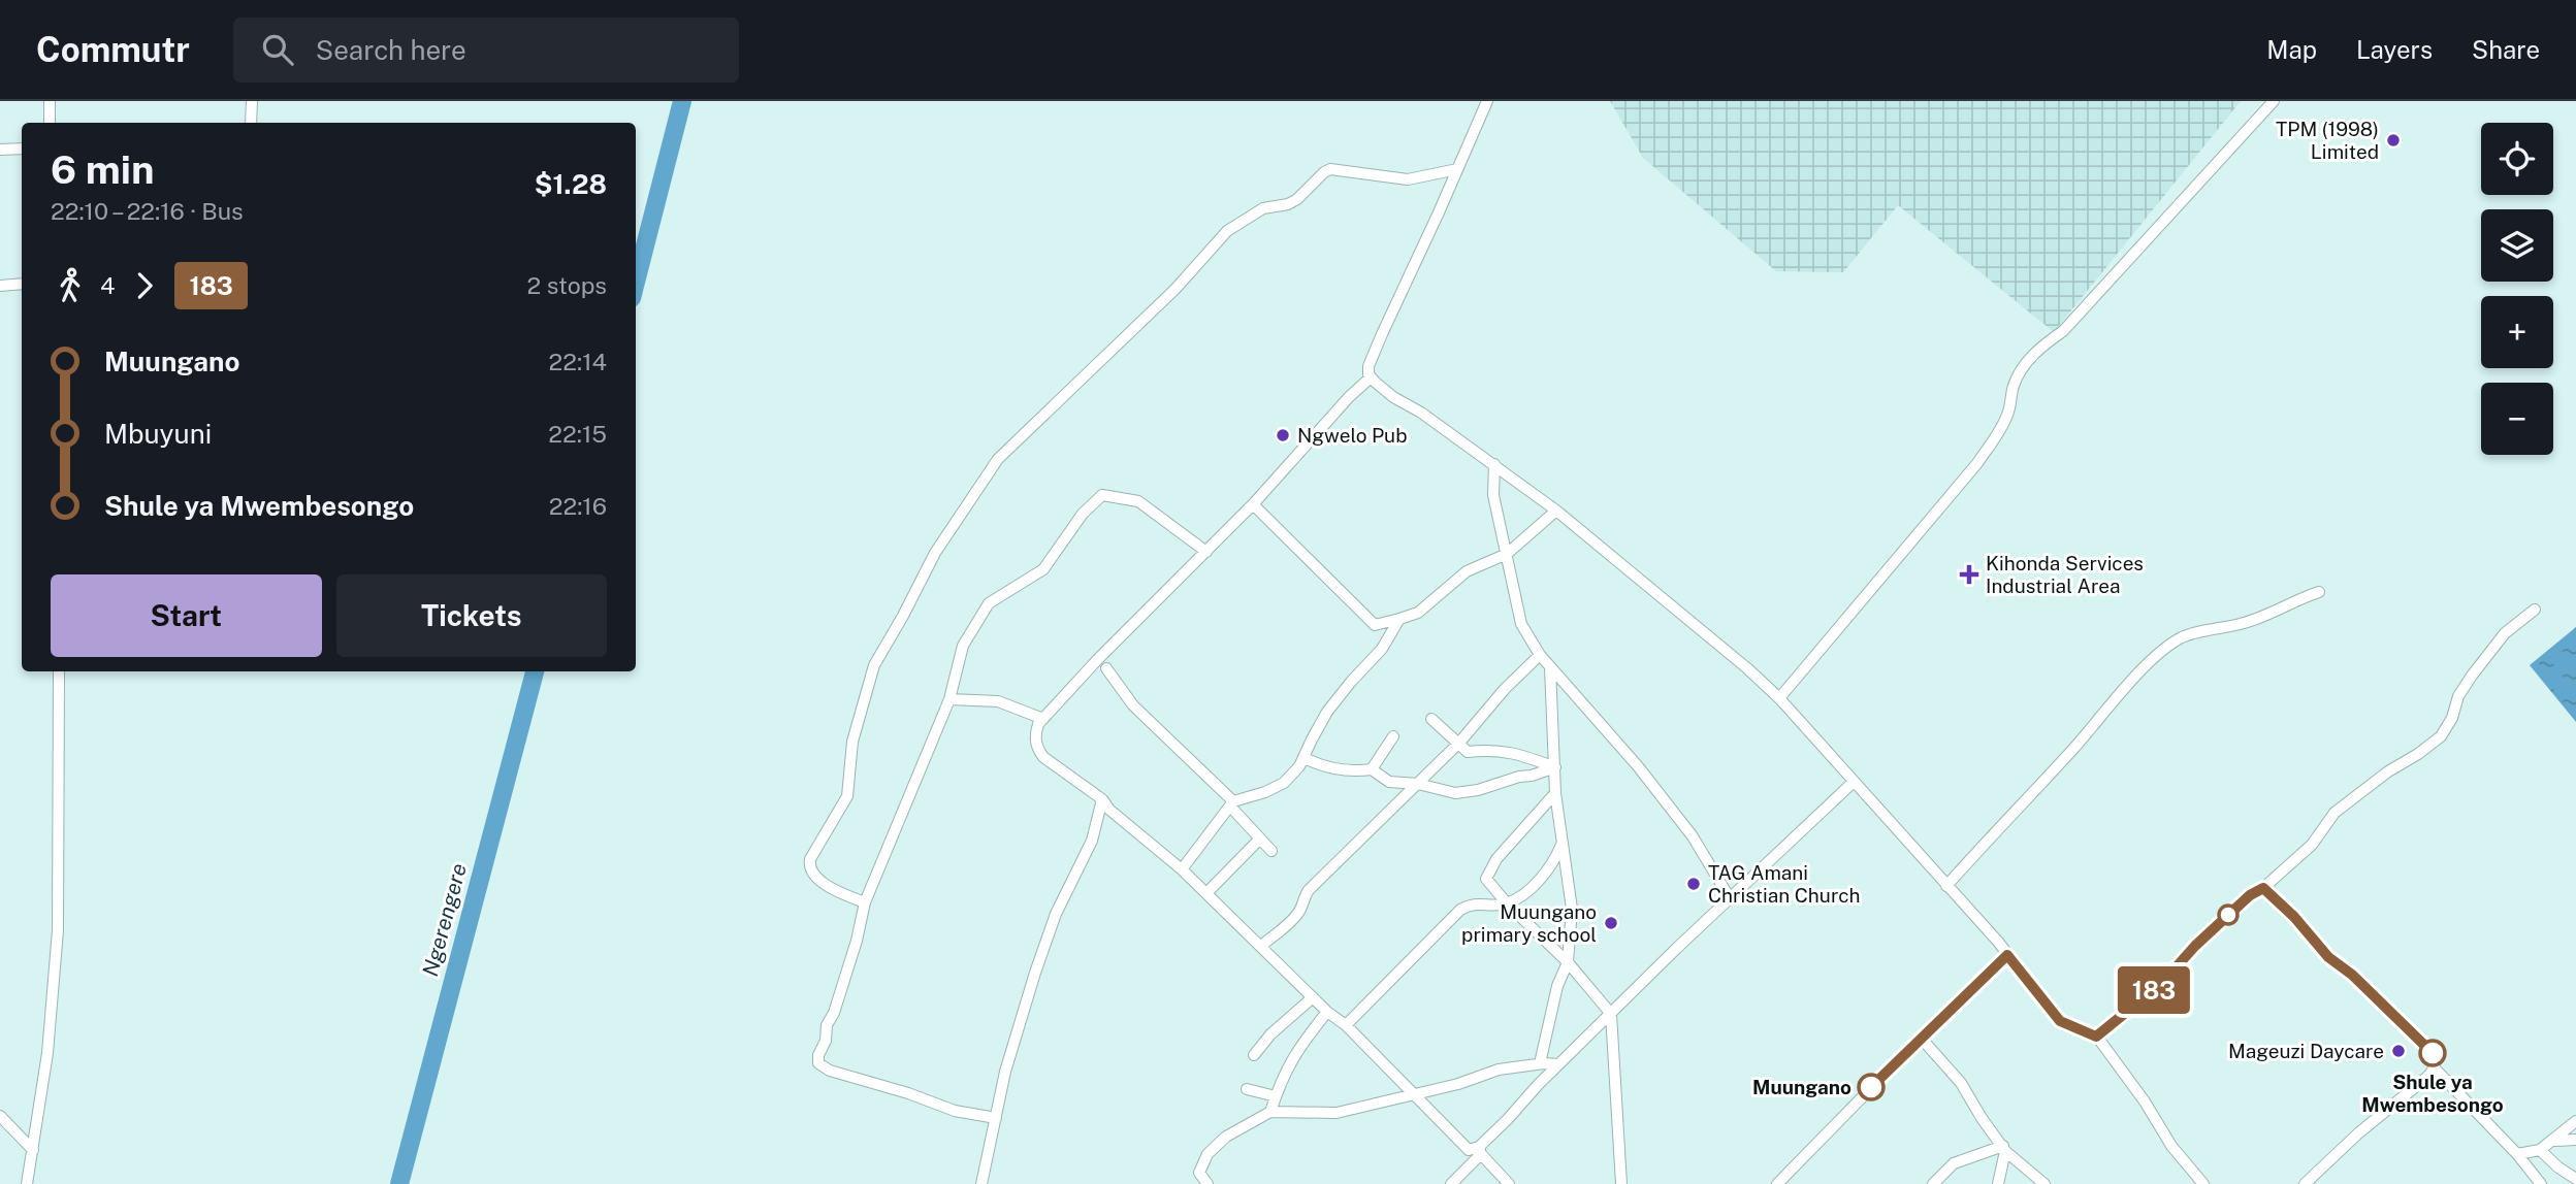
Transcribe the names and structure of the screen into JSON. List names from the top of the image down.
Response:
{
  "water": ["Ngerengere"],
  "places": {
    "other": [
      "TPM (1998) Limited",
      "Ngwelo Pub",
      "TAG Amani Christian Church",
      "Muungano primary school",
      "Mageuzi Daycare",
      "Shule ya Mwembesongo",
      "Muungano"
    ],
    "health": ["Kihonda Services Industrial Area"]
  },
  "lines": ["bus line 183"],
  "page": {
    "header": "Commutr",
    "search": "Search here",
    "nav": ["Map", "Layers", "Share"],
    "on_map": "183",
    "map_buttons": ["+", "−"],
    "heading": ["6 min", "22:10 – 22:16 · Bus", "$1.28"],
    "legs": ["4", "183", "2 stops"],
    "list": [
      {
        "name": "Muungano",
        "value": "22:14"
      },
      {
        "name": "Mbuyuni",
        "value": "22:15"
      },
      {
        "name": "Shule ya Mwembesongo",
        "value": "22:16"
      }
    ],
    "buttons": ["Start", "Tickets"]
  }
}
